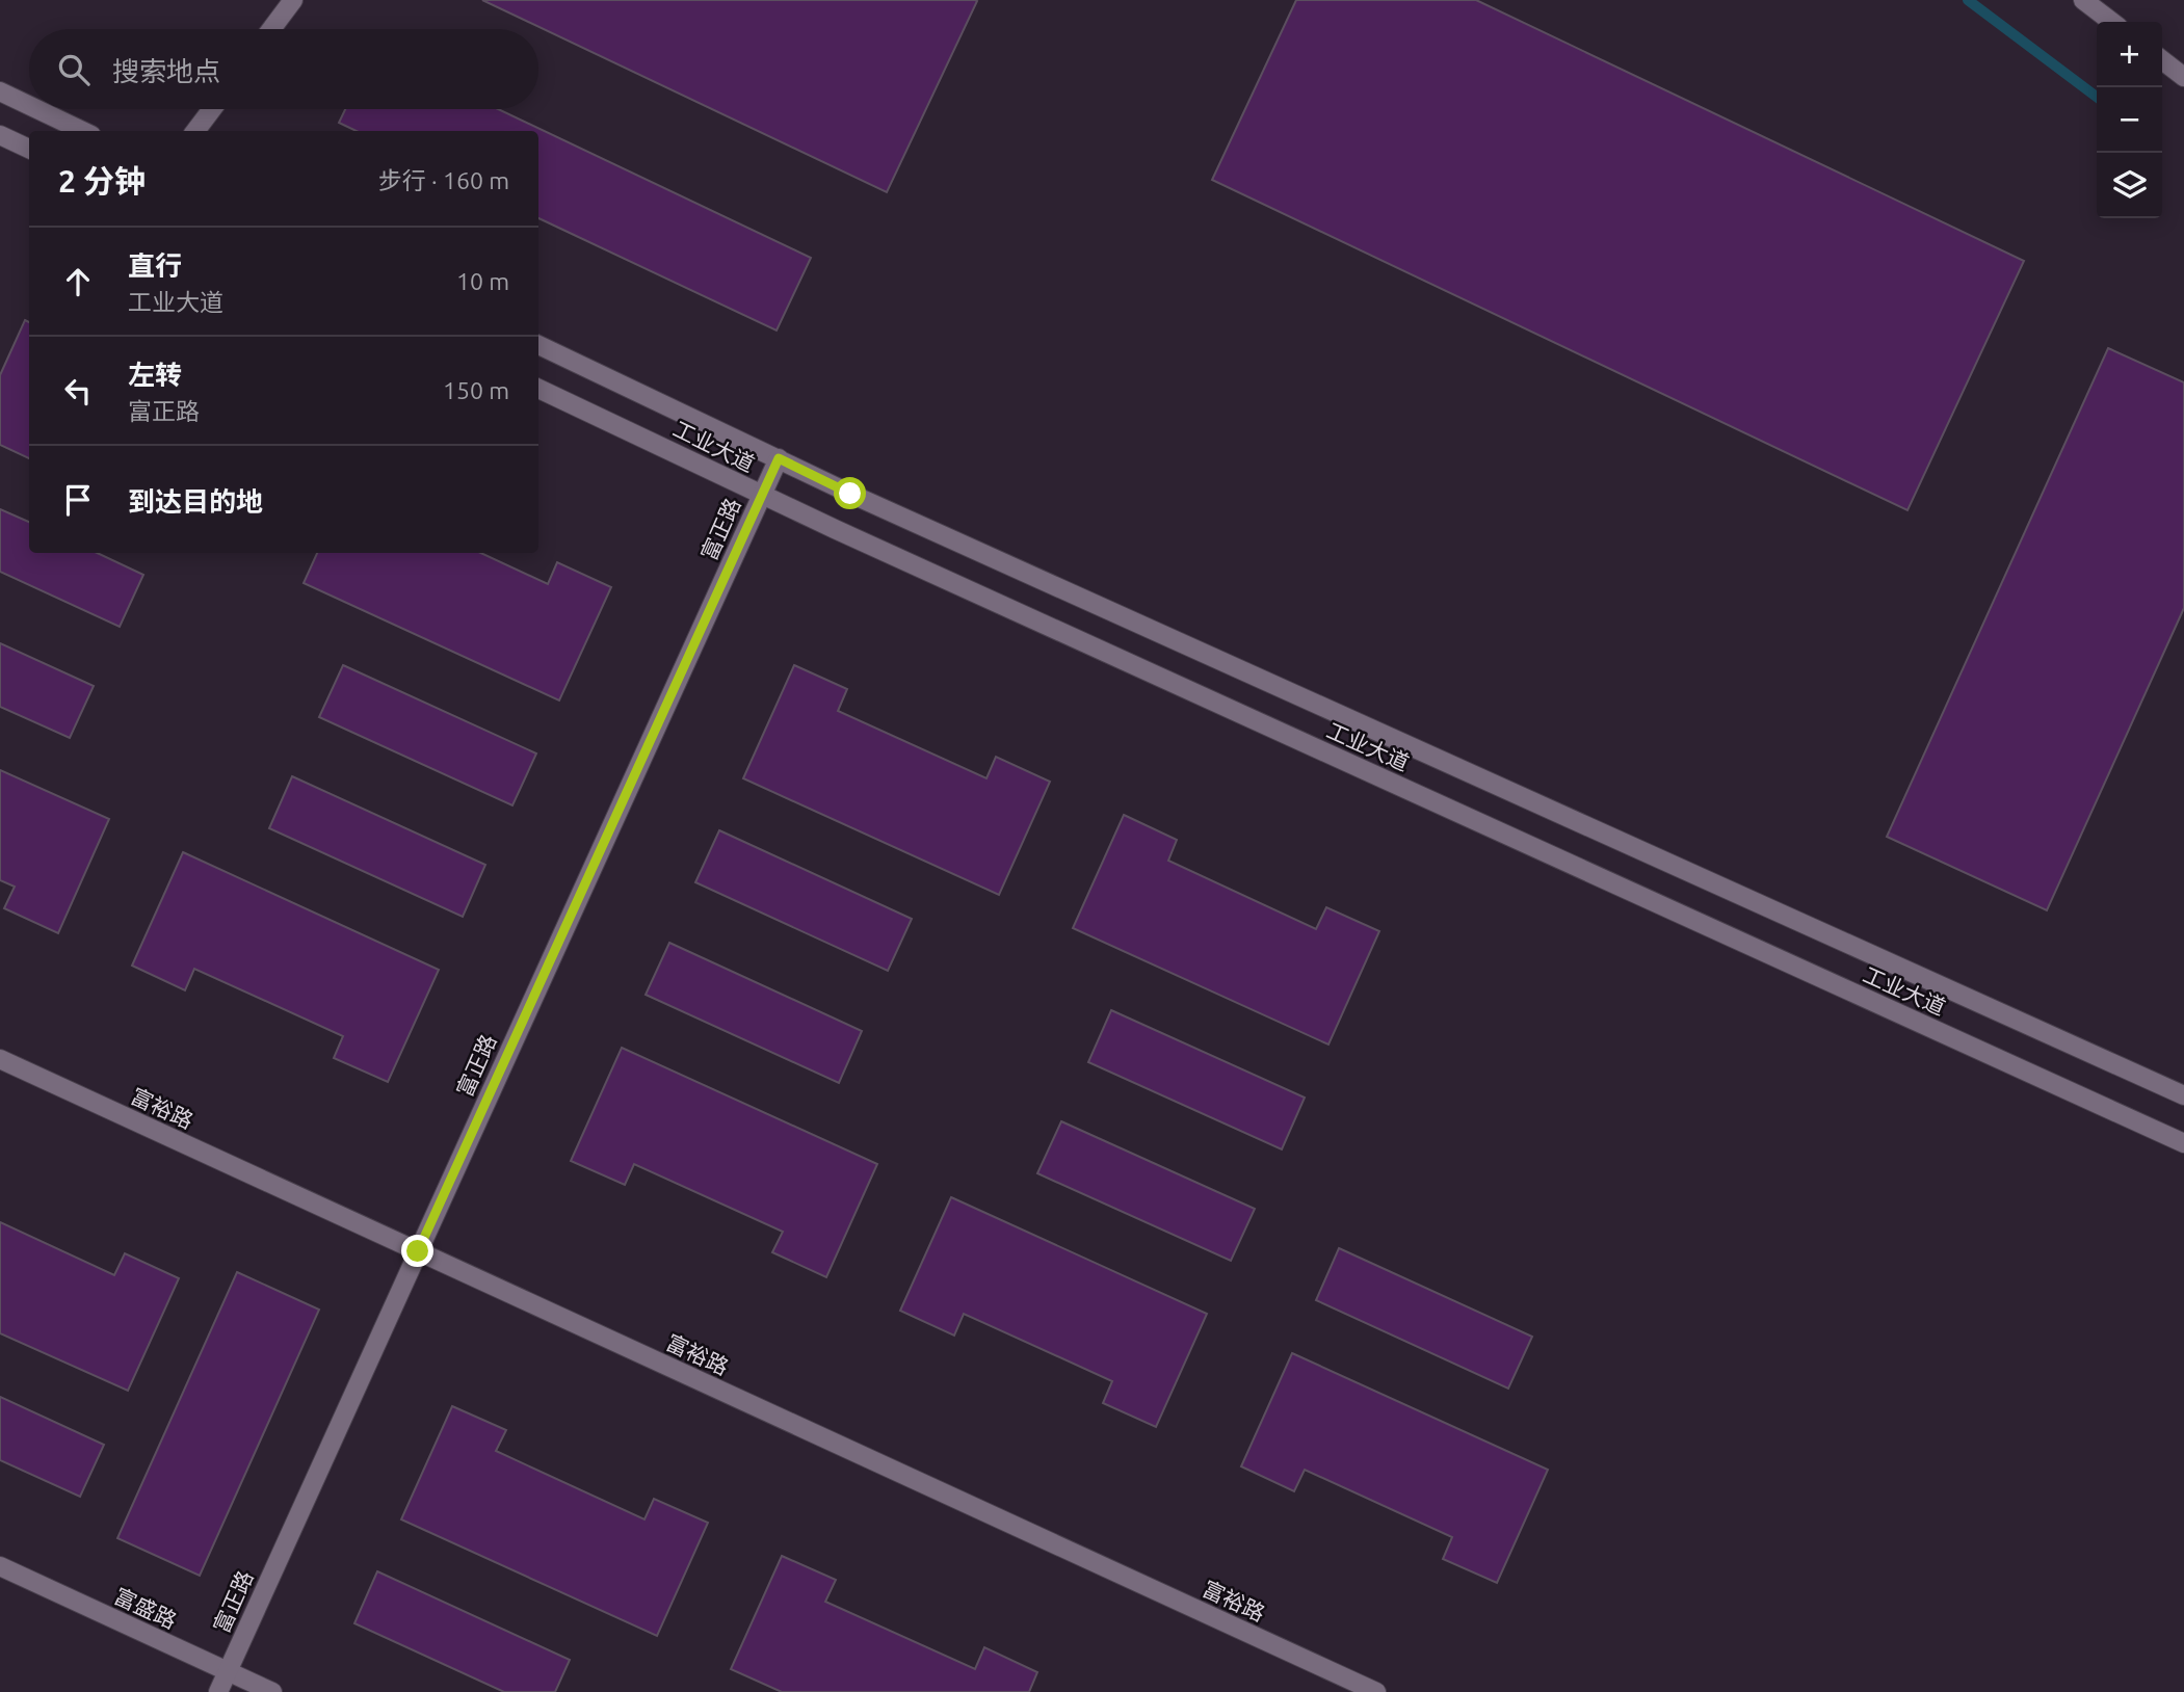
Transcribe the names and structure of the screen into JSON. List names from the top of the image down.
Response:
{
  "streets": {
    "street": [
      "工业大道",
      "富正路",
      "富裕路",
      "富盛路"
    ]
  },
  "crossings": [
    ["工业大道", "富正路"],
    ["富正路", "富裕路"],
    ["富正路", "富盛路"]
  ],
  "page": {
    "map_buttons": ["+", "−"],
    "search": "搜索地点",
    "heading": ["2 分钟", "步行 · 160 m"],
    "list": [
      ["直行", "工业大道", "10 m"],
      ["左转", "富正路", "150 m"],
      "到达目的地"
    ]
  }
}
